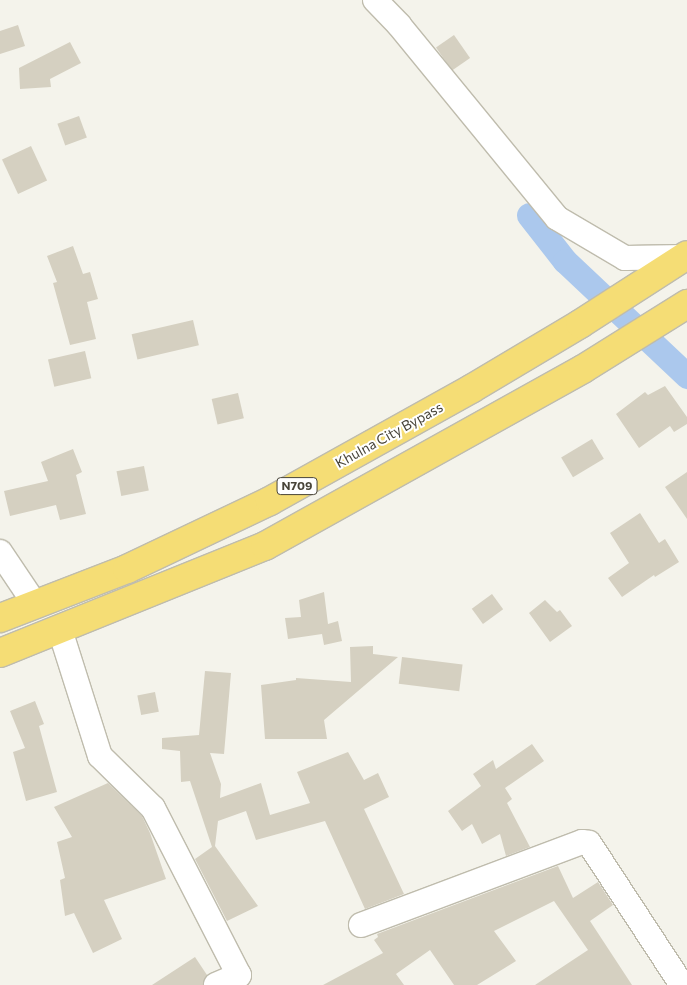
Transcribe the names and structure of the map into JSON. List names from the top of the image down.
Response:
{
  "streets": {
    "highway": ["Khulna City Bypass", "N709"]
  }
}
